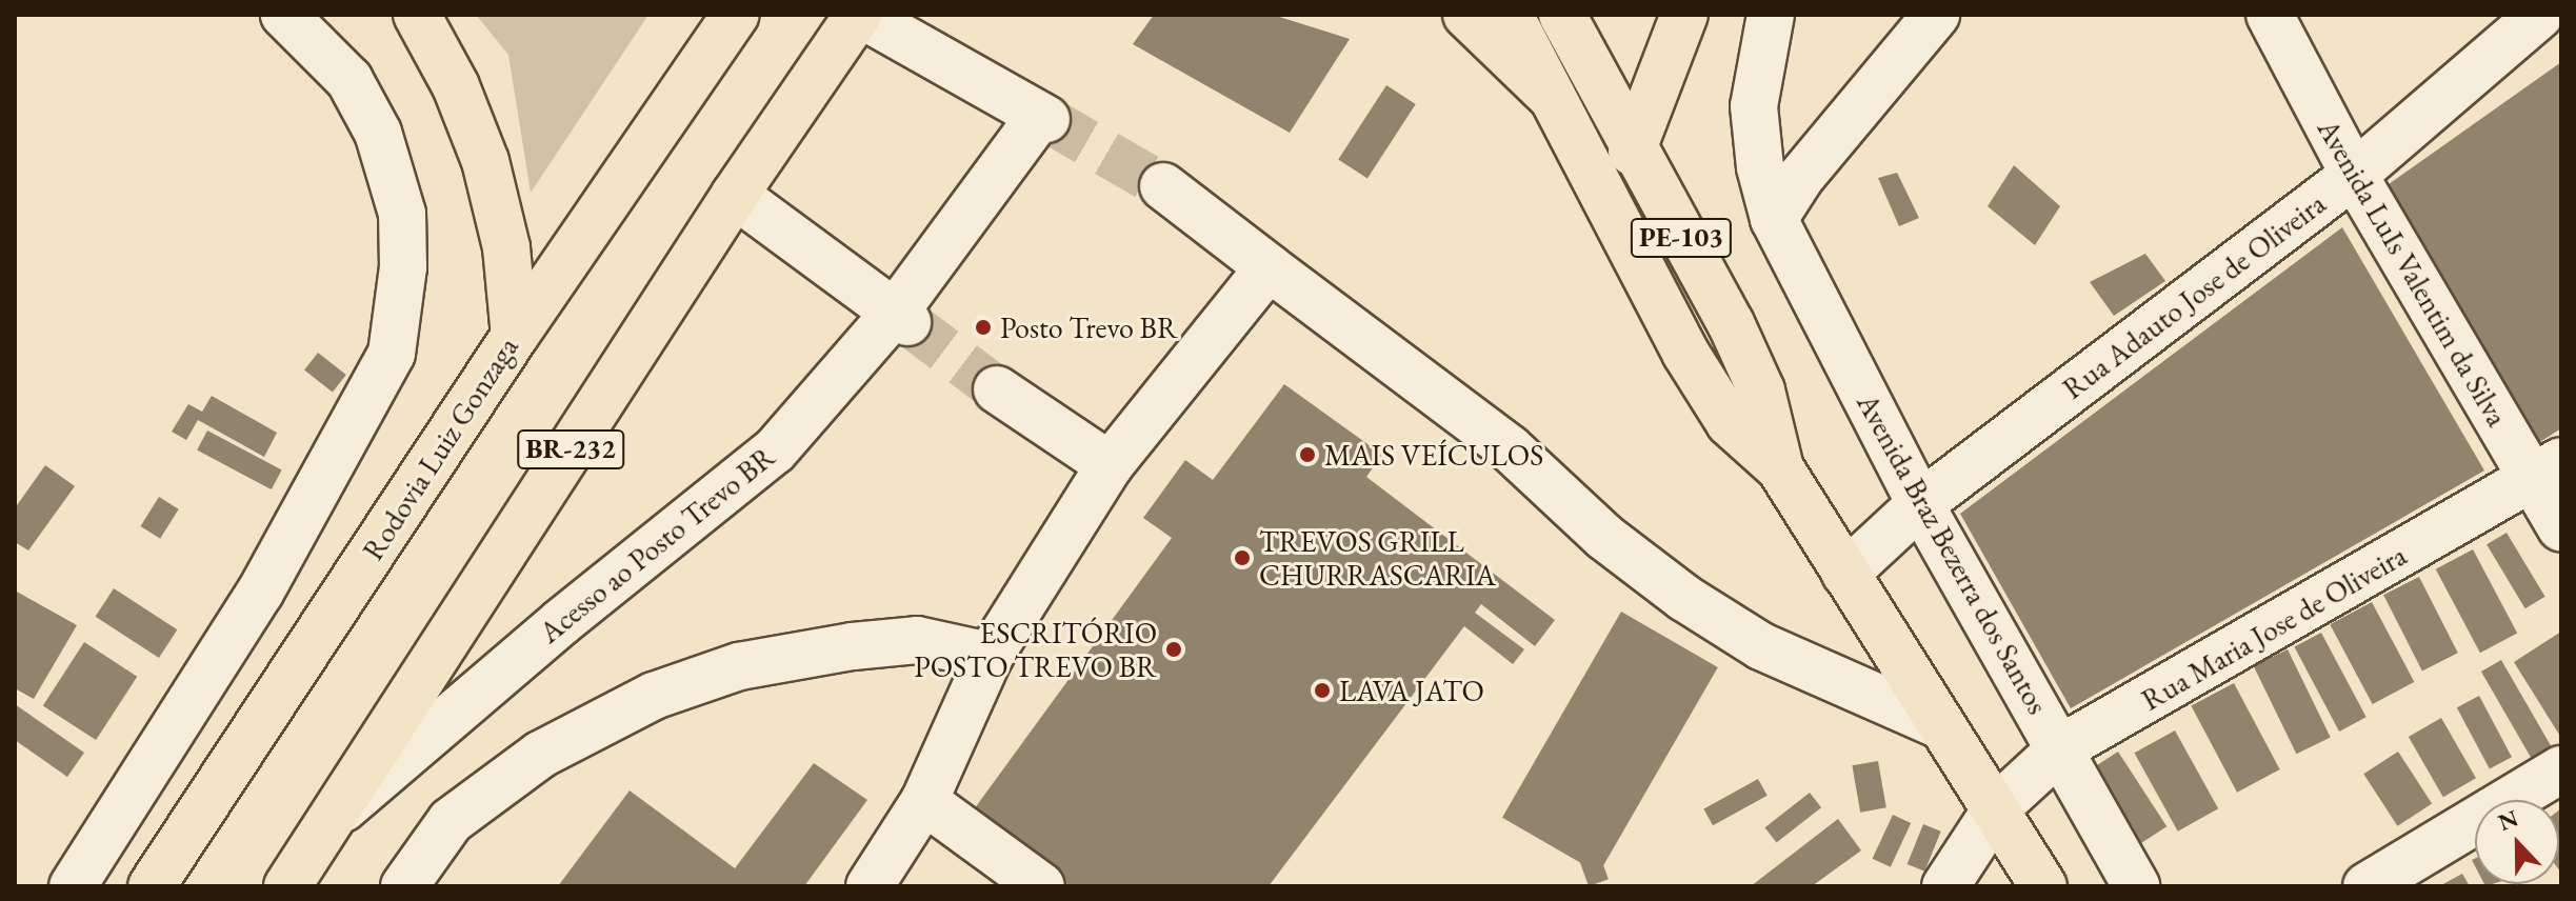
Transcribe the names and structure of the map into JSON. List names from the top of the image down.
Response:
{
  "streets": {
    "main road": ["PE-103", "Rodovia Luiz Gonzaga", "BR-232"],
    "street": [
      "Avenida LuIs Valentim da Silva",
      "Rua Adauto Jose de Oliveira",
      "Acesso ao Posto Trevo BR",
      "Avenida Braz Bezerra dos Santos",
      "Rua Maria Jose de Oliveira"
    ]
  },
  "crossings": [
    ["PE-103", "Rua Adauto Jose de Oliveira"],
    ["PE-103", "Rua Maria Jose de Oliveira"],
    ["Avenida LuIs Valentim da Silva", "Rua Adauto Jose de Oliveira"],
    ["Avenida LuIs Valentim da Silva", "Rua Maria Jose de Oliveira"],
    ["Rua Adauto Jose de Oliveira", "Avenida Braz Bezerra dos Santos"],
    ["BR-232", "Acesso ao Posto Trevo BR"],
    ["Avenida Braz Bezerra dos Santos", "Rua Maria Jose de Oliveira"]
  ],
  "places": [
    "Posto Trevo BR",
    "MAIS VEÍCULOS",
    "TREVOS GRILL CHURRASCARIA",
    "ESCRITÓRIO POSTO TREVO BR",
    "LAVA JATO"
  ],
  "north": "top"
}
